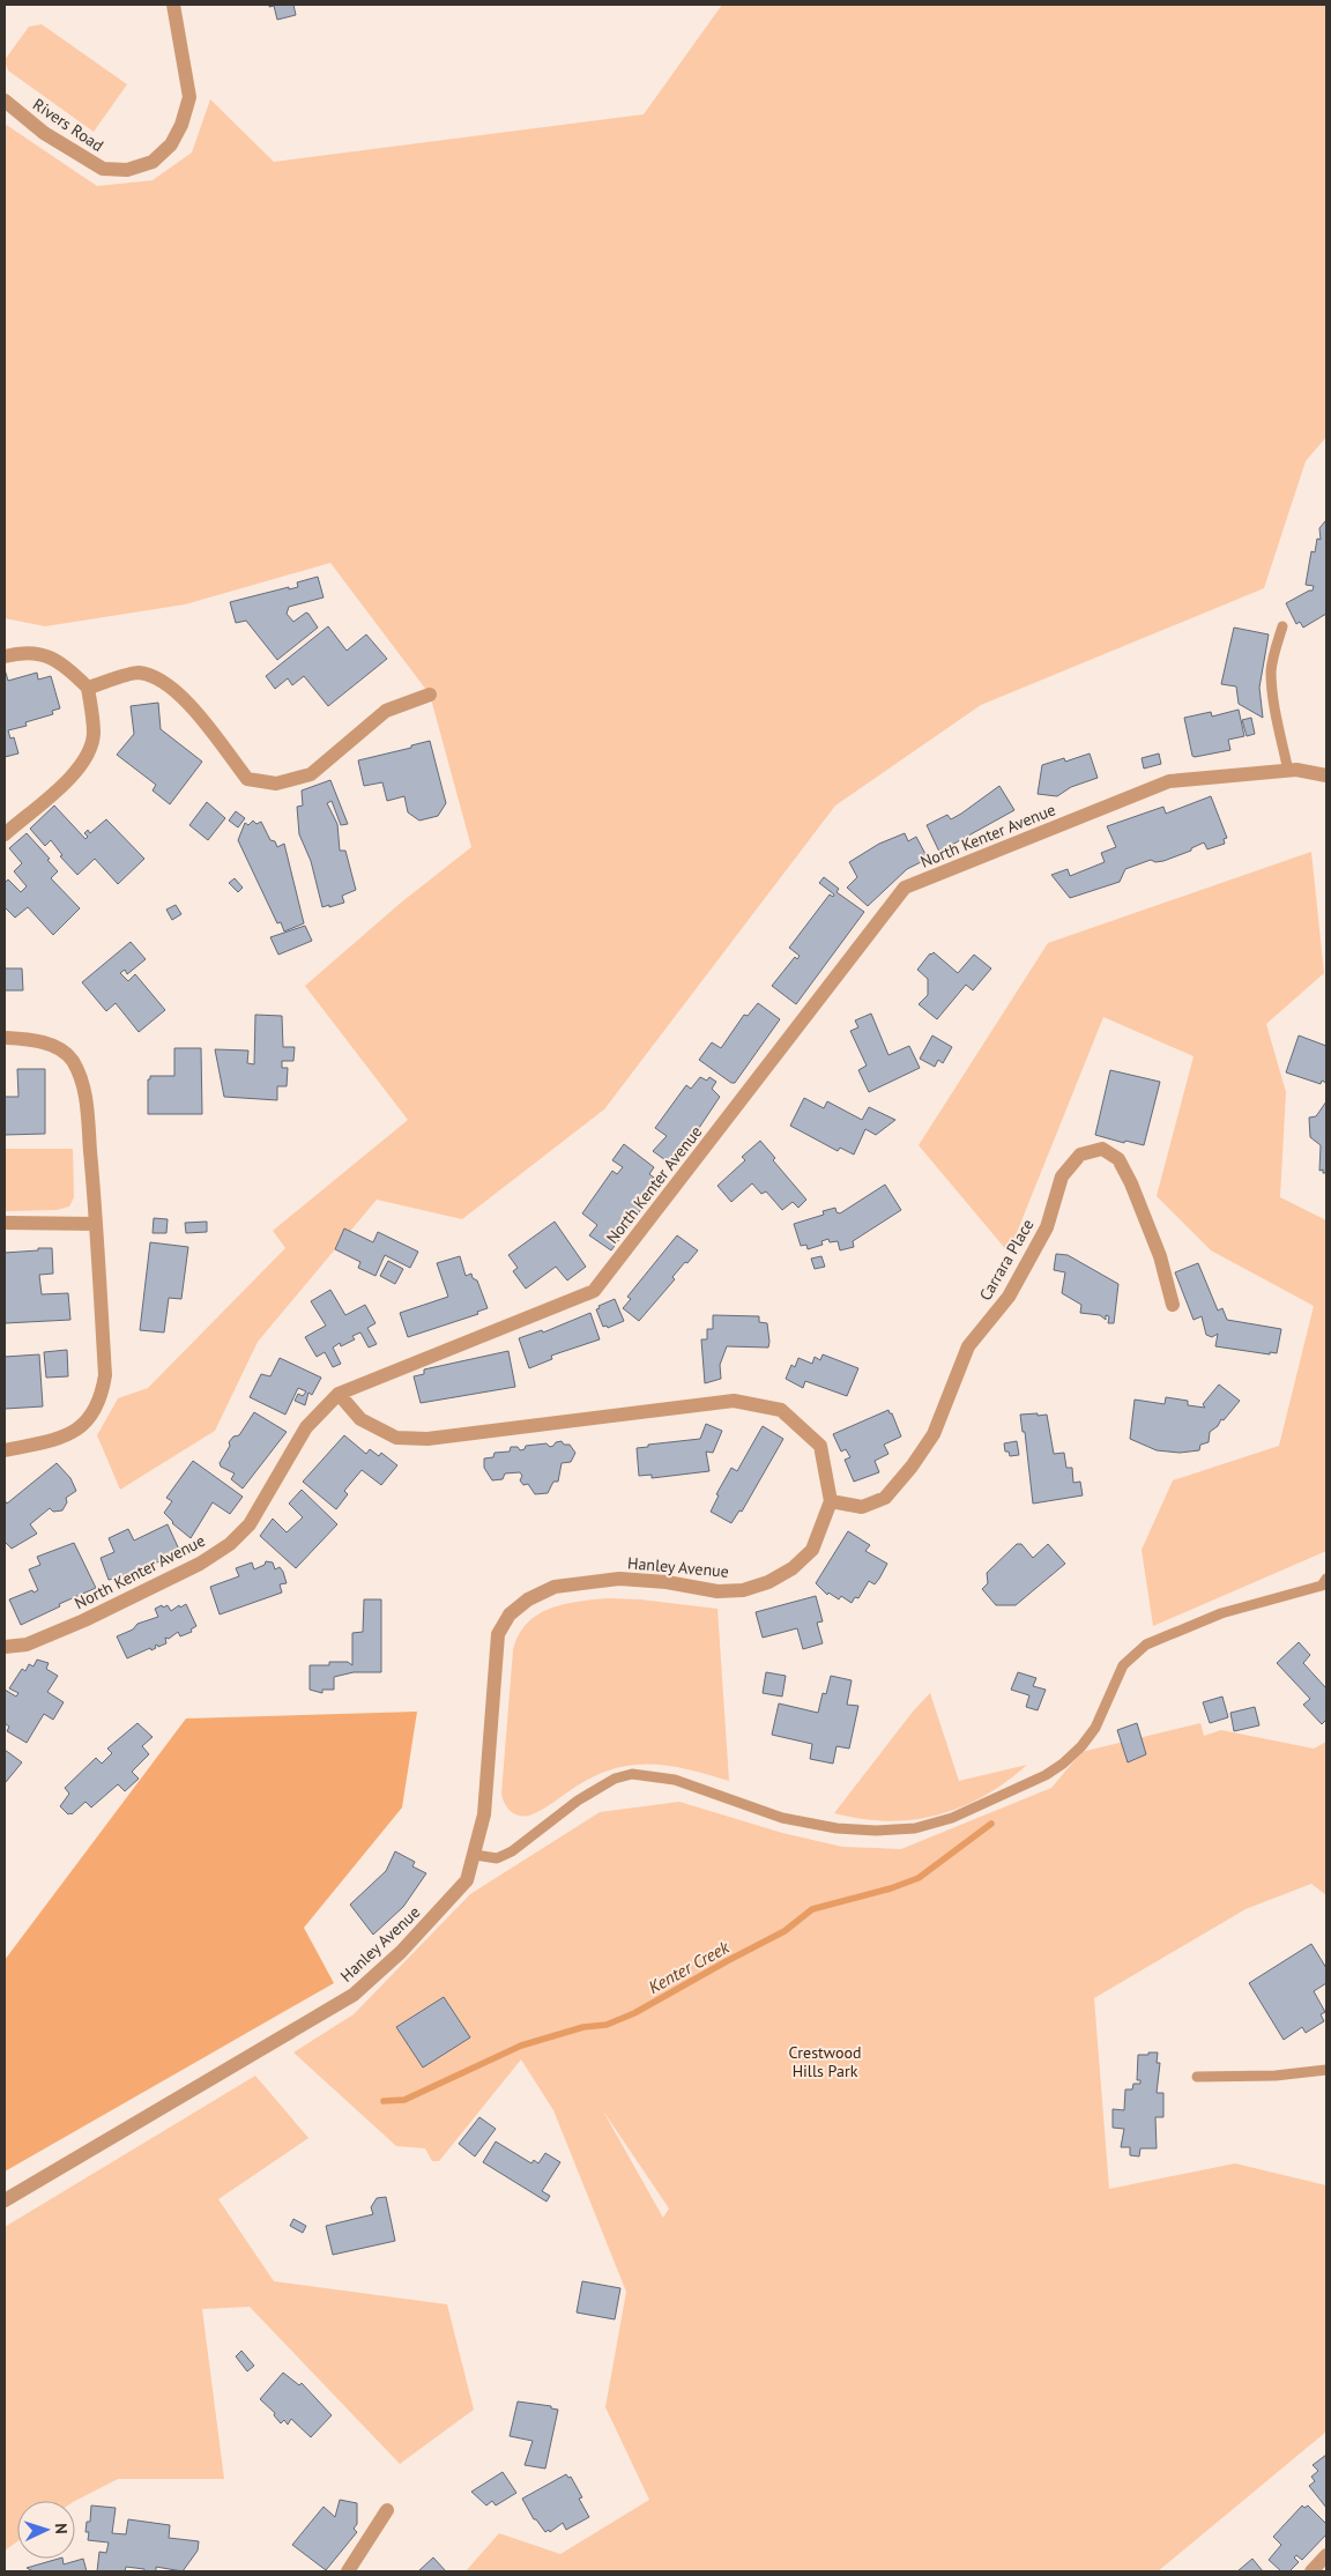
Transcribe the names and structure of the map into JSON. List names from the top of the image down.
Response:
{
  "streets": {
    "street": [
      "Rivers Road",
      "North Kenter Avenue",
      "Carrara Place",
      "Hanley Avenue"
    ]
  },
  "crossings": [
    ["Carrara Place", "Hanley Avenue"]
  ],
  "water": ["Kenter Creek"],
  "parks": ["Crestwood Hills Park"],
  "north": "right"
}
